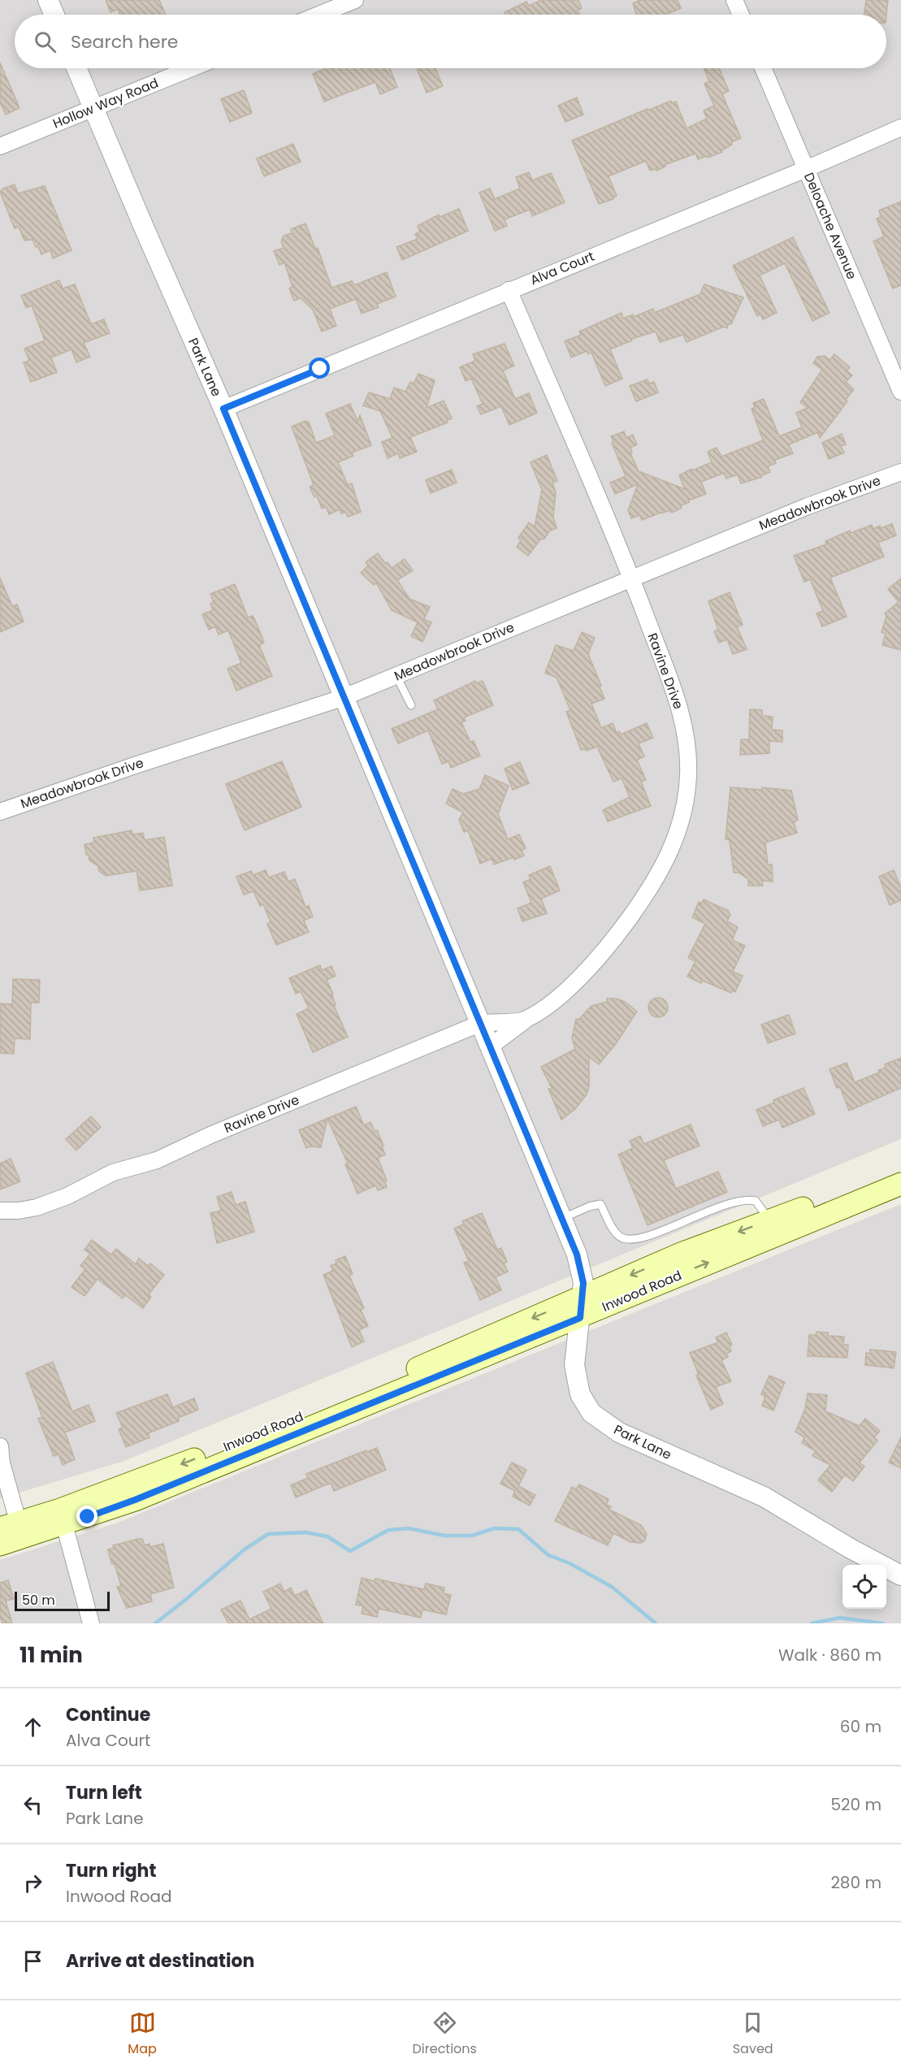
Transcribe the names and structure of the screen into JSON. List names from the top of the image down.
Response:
{
  "streets": {
    "main road": ["Inwood Road"],
    "street": [
      "Hollow Way Road",
      "Deloache Avenue",
      "Alva Court",
      "Park Lane",
      "Meadowbrook Drive",
      "Ravine Drive"
    ]
  },
  "crossings": [
    ["Hollow Way Road", "Park Lane"],
    ["Deloache Avenue", "Alva Court"],
    ["Alva Court", "Park Lane"],
    ["Alva Court", "Ravine Drive"],
    ["Park Lane", "Meadowbrook Drive"],
    ["Park Lane", "Ravine Drive"],
    ["Park Lane", "Inwood Road"],
    ["Meadowbrook Drive", "Ravine Drive"]
  ],
  "scale_bar": "50 m",
  "page": {
    "search": "Search here",
    "scale": "50 m",
    "heading": ["11 min", "Walk · 860 m"],
    "list": [
      ["Continue", "Alva Court", "60 m"],
      ["Turn left", "Park Lane", "520 m"],
      ["Turn right", "Inwood Road", "280 m"],
      "Arrive at destination"
    ],
    "nav": ["Map", "Directions", "Saved"]
  }
}
